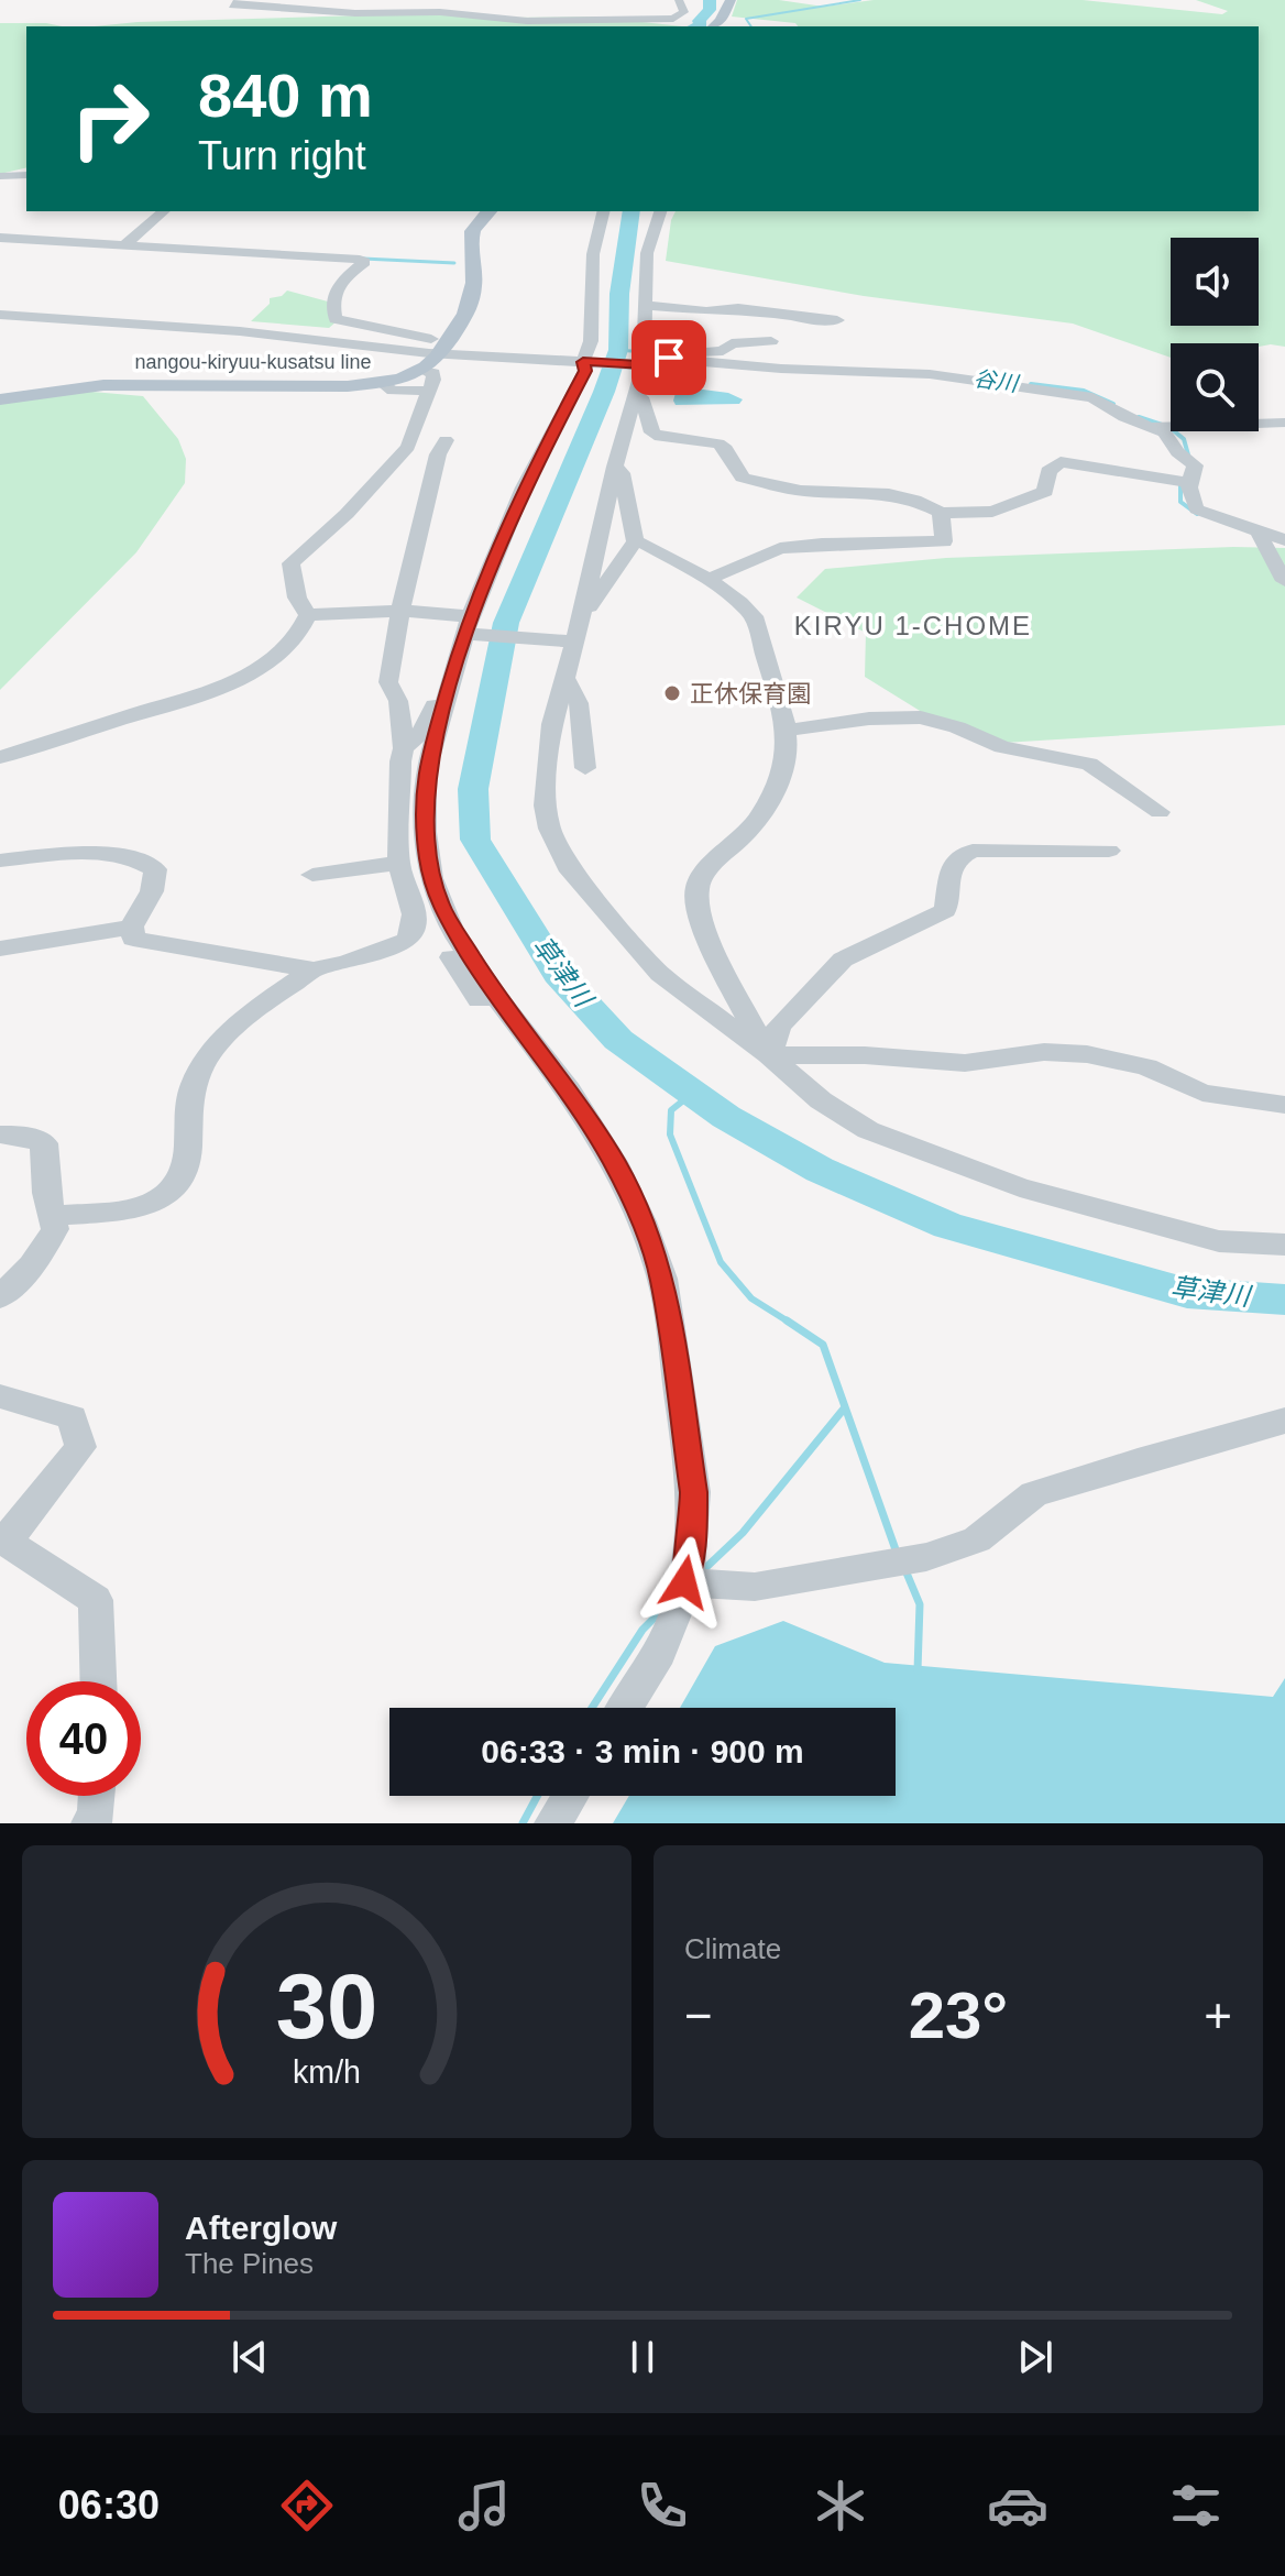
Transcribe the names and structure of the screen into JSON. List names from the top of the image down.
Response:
{
  "streets": {
    "main road": ["nangou-kiryuu-kusatsu line"]
  },
  "districts": ["KIRYU 1-CHOME"],
  "water": ["谷川", "草津川"],
  "places": ["正休保育園"],
  "page": {
    "turn": ["840 m", "Turn right"],
    "limit": "40",
    "trip": "06:33 · 3 min · 900 m",
    "tile": "Climate",
    "heat": ["−", "23°", "+"],
    "song": ["Afterglow", "The Pines"],
    "tabs": "06:30",
    "gauge": ["30", "km/h"]
  }
}
